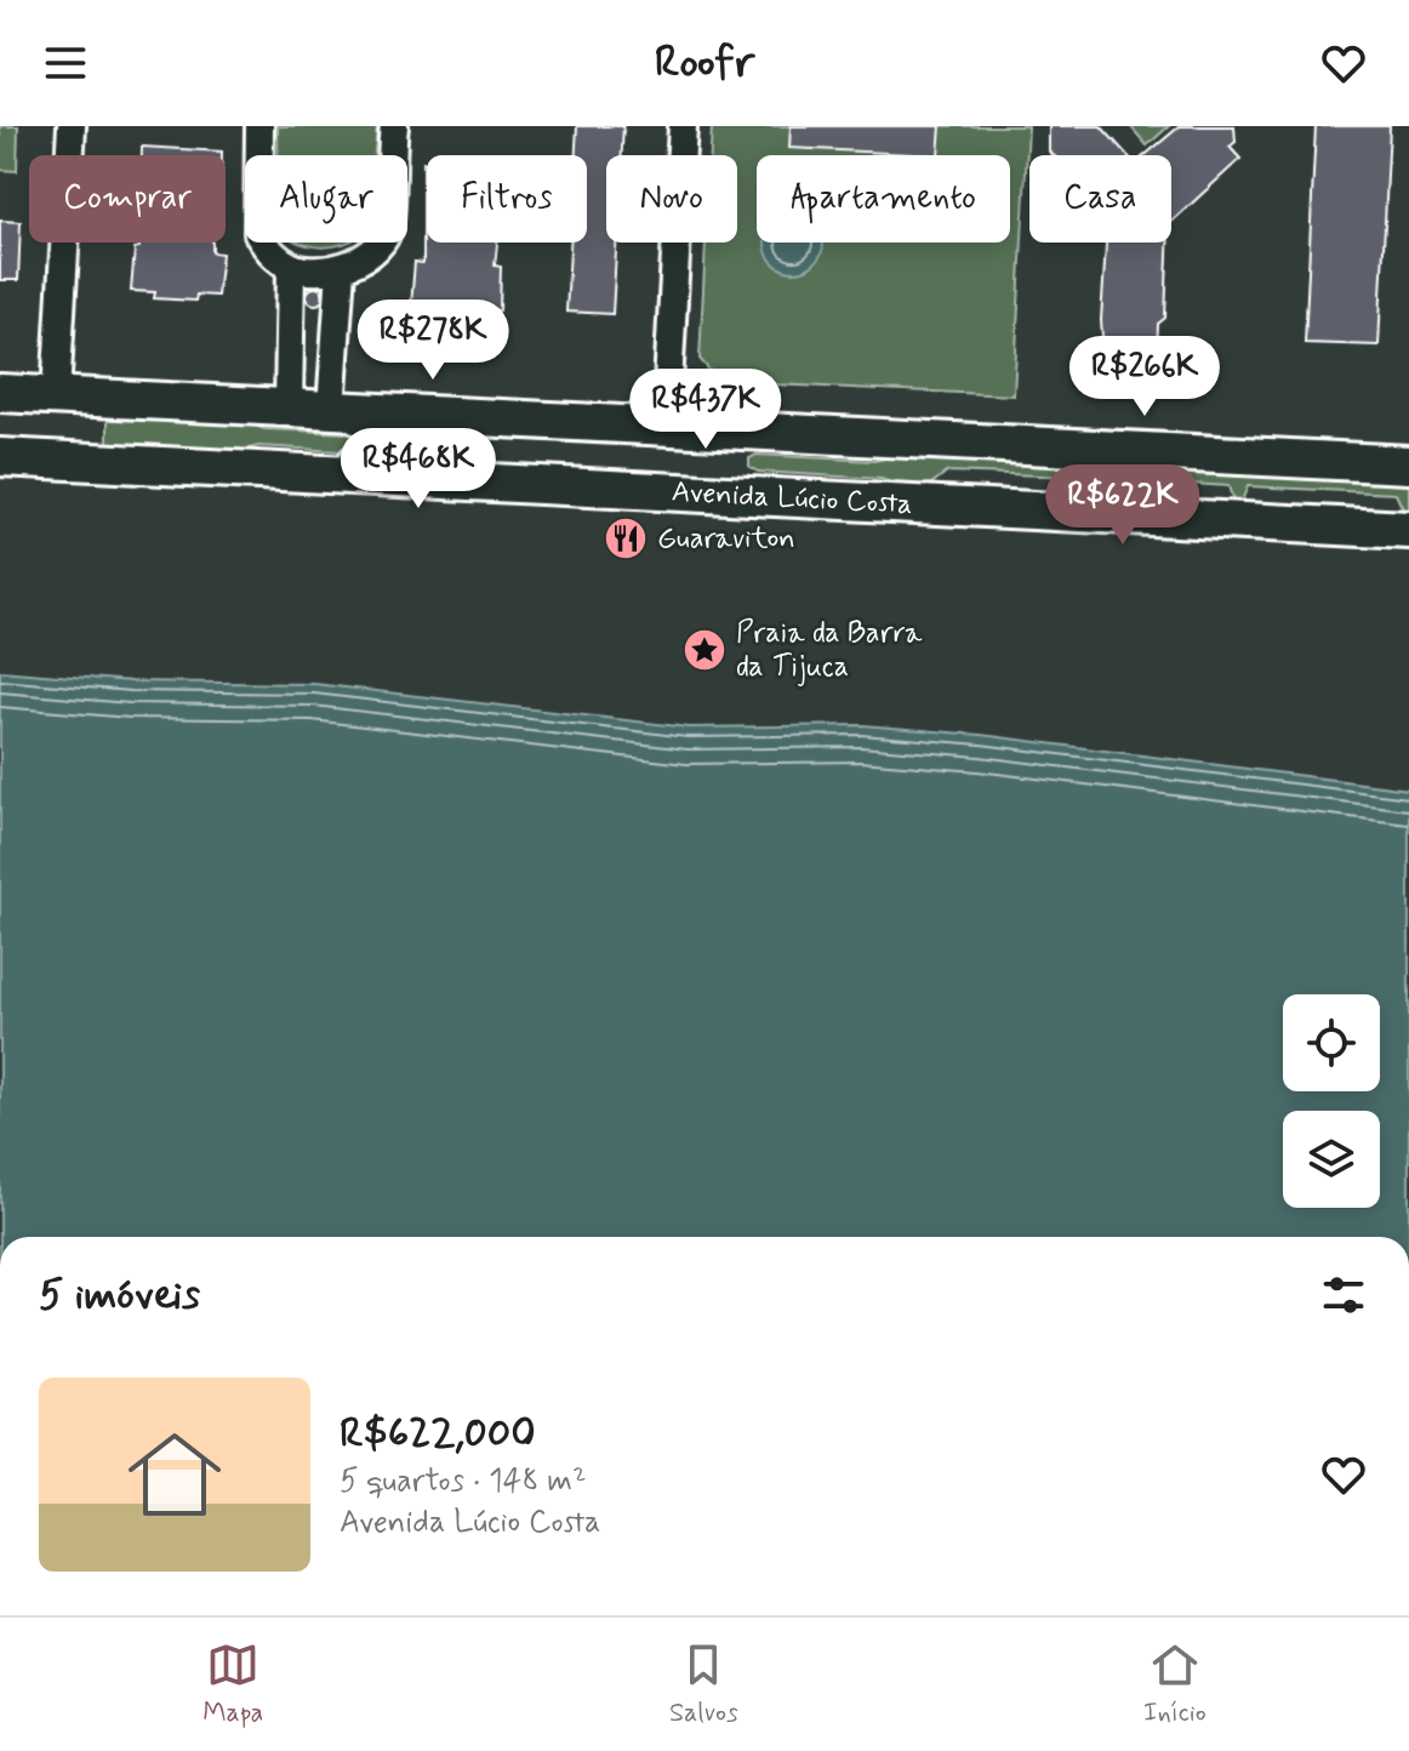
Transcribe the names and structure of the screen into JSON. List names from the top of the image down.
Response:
{
  "streets": {
    "main road": ["Avenida Lúcio Costa"]
  },
  "places": {
    "restaurant": ["Guaraviton"],
    "place": ["Praia da Barra da Tijuca"]
  },
  "page": {
    "header": "Roofr",
    "chip": [
      "Comprar",
      "Alugar",
      "Filtros",
      "Novo",
      "Apartamento",
      "Casa"
    ],
    "price": [
      "R$278K",
      "R$266K",
      "R$437K",
      "R$468K",
      "R$622K"
    ],
    "heading": "5 imóveis",
    "list": [
      {
        "name": "R$622,000",
        "note": "5 quartos · 148 m² · Avenida Lúcio Costa"
      }
    ],
    "tabs": ["Mapa", "Salvos", "Início"]
  }
}
